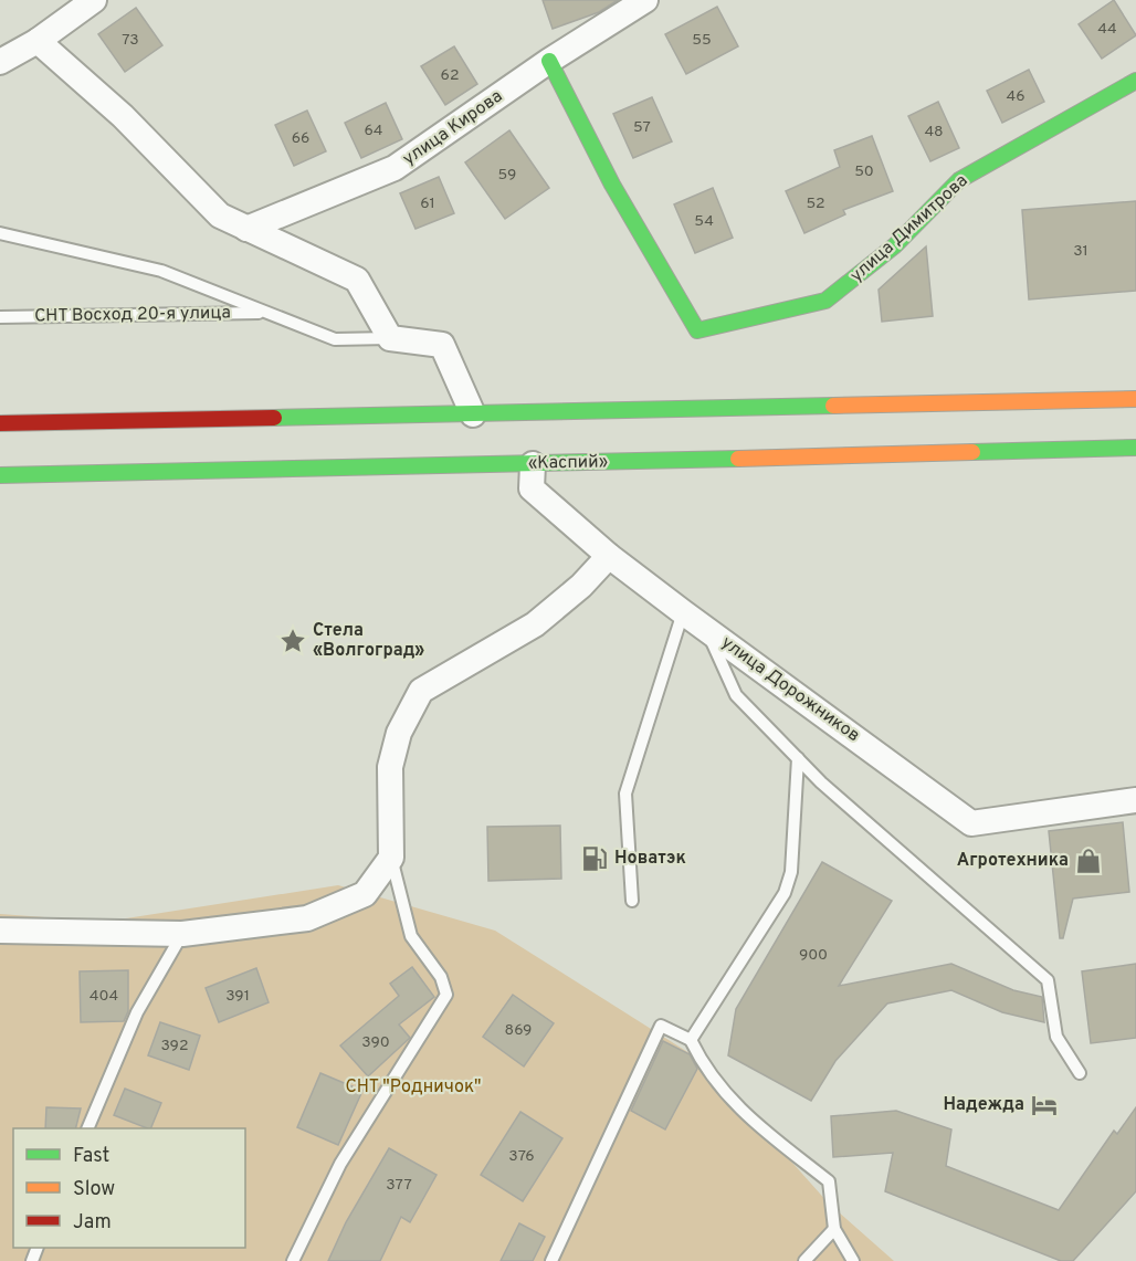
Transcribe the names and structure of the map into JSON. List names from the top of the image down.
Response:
{
  "streets": {
    "main road": ["улица Димитрова", "«Каспий»"],
    "street": ["улица Кирова", "улица Дорожников"],
    "lane": ["СНТ Восход 20-я улица"]
  },
  "crossings": [
    ["улица Кирова", "улица Димитрова"],
    ["«Каспий»", "улица Дорожников"]
  ],
  "parks": ["СНТ \"Родничок\""],
  "places": {
    "place": ["Стела «Волгоград»"],
    "fuel station": ["Новатэк"],
    "shop": ["Агротехника"],
    "hotel": ["Надежда"]
  },
  "house_numbers": [
    "44",
    "73",
    "55",
    "62",
    "46",
    "57",
    "64",
    "48",
    "66",
    "50",
    "59",
    "61",
    "52",
    "54",
    "31",
    "900",
    "404",
    "391",
    "869",
    "390",
    "392",
    "376",
    "377"
  ],
  "legend": ["Fast", "Slow", "Jam"]
}
